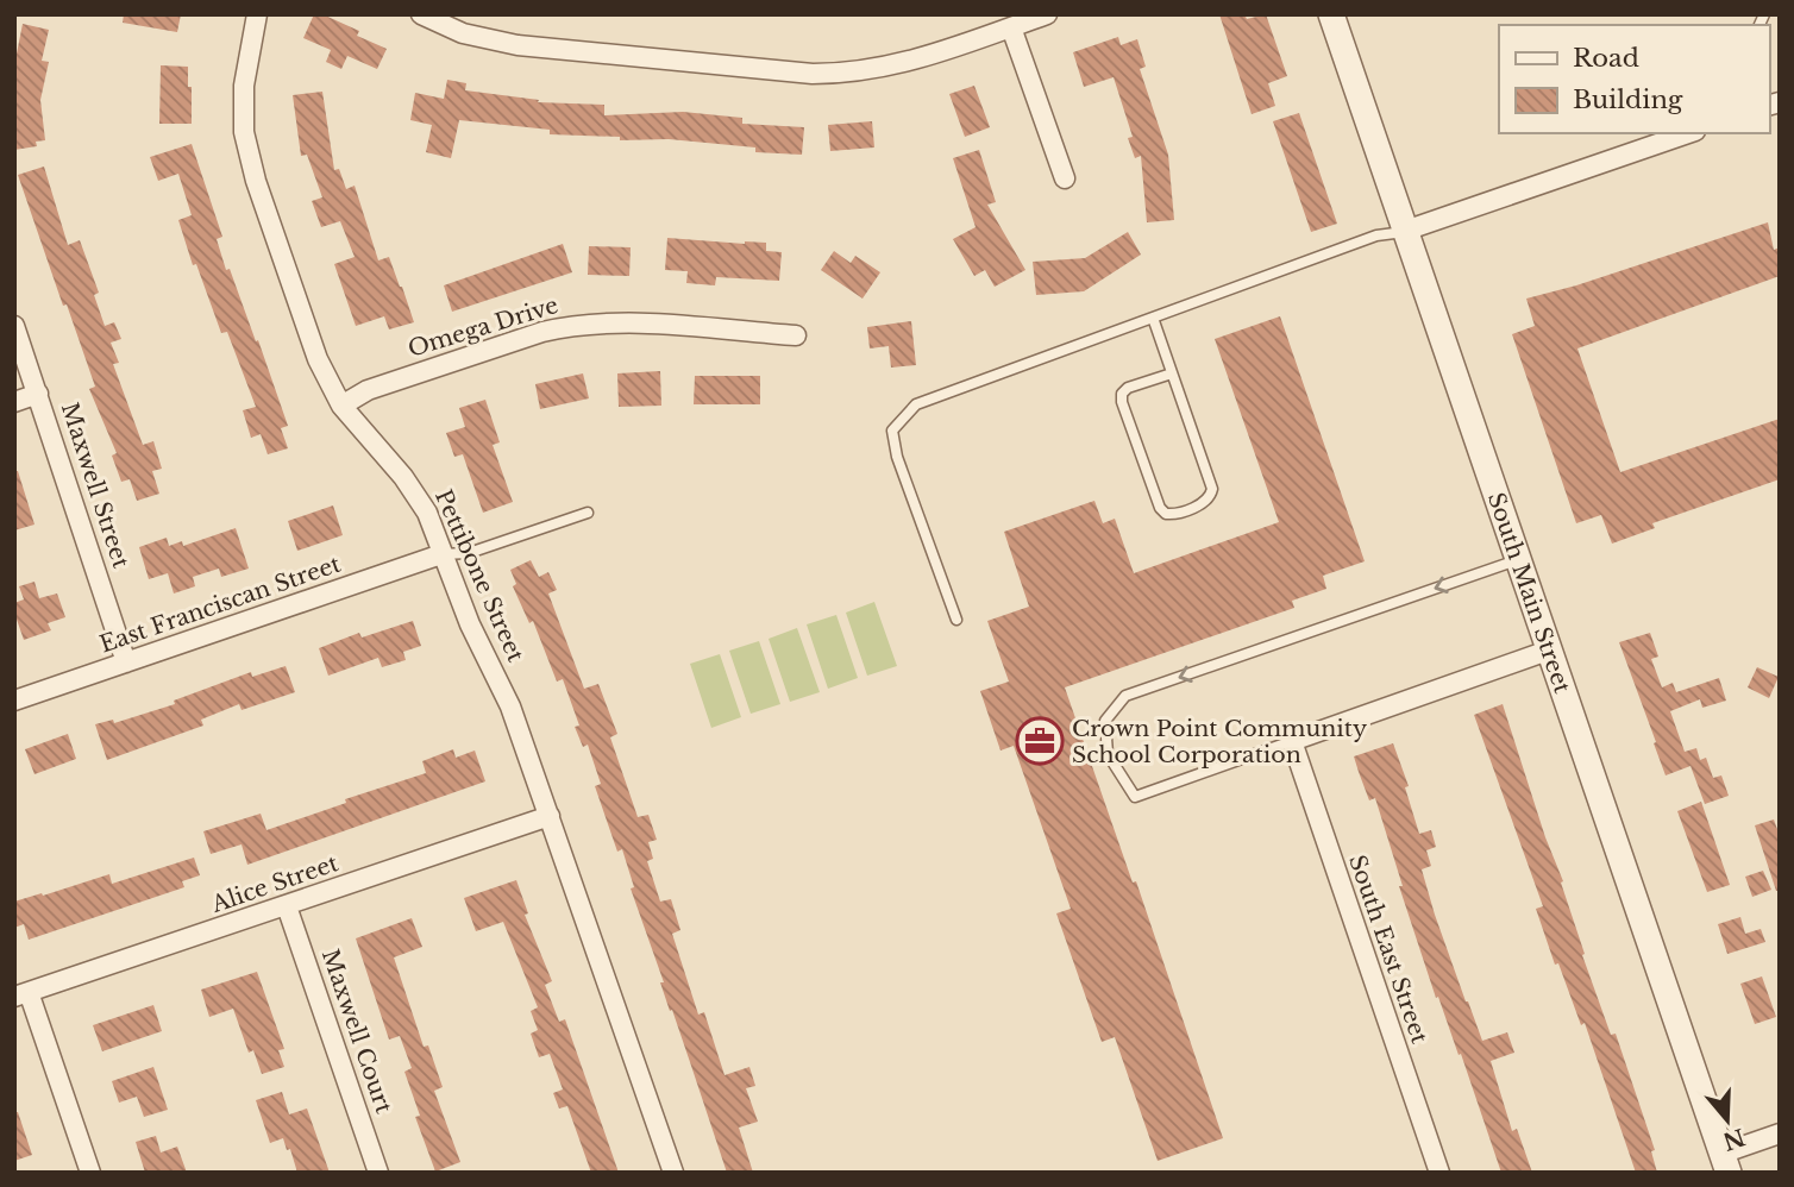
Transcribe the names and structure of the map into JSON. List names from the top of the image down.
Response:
{
  "streets": {
    "street": [
      "Omega Drive",
      "Maxwell Street",
      "Pettibone Street",
      "South Main Street",
      "East Franciscan Street",
      "Alice Street",
      "South East Street",
      "Maxwell Court"
    ]
  },
  "crossings": [
    ["Omega Drive", "Pettibone Street"],
    ["Maxwell Street", "East Franciscan Street"],
    ["Pettibone Street", "East Franciscan Street"],
    ["Pettibone Street", "Alice Street"],
    ["Alice Street", "Maxwell Court"]
  ],
  "places": {
    "office": ["Crown Point Community School Corporation"]
  },
  "legend": ["Road", "Building"],
  "north": "bottom"
}
